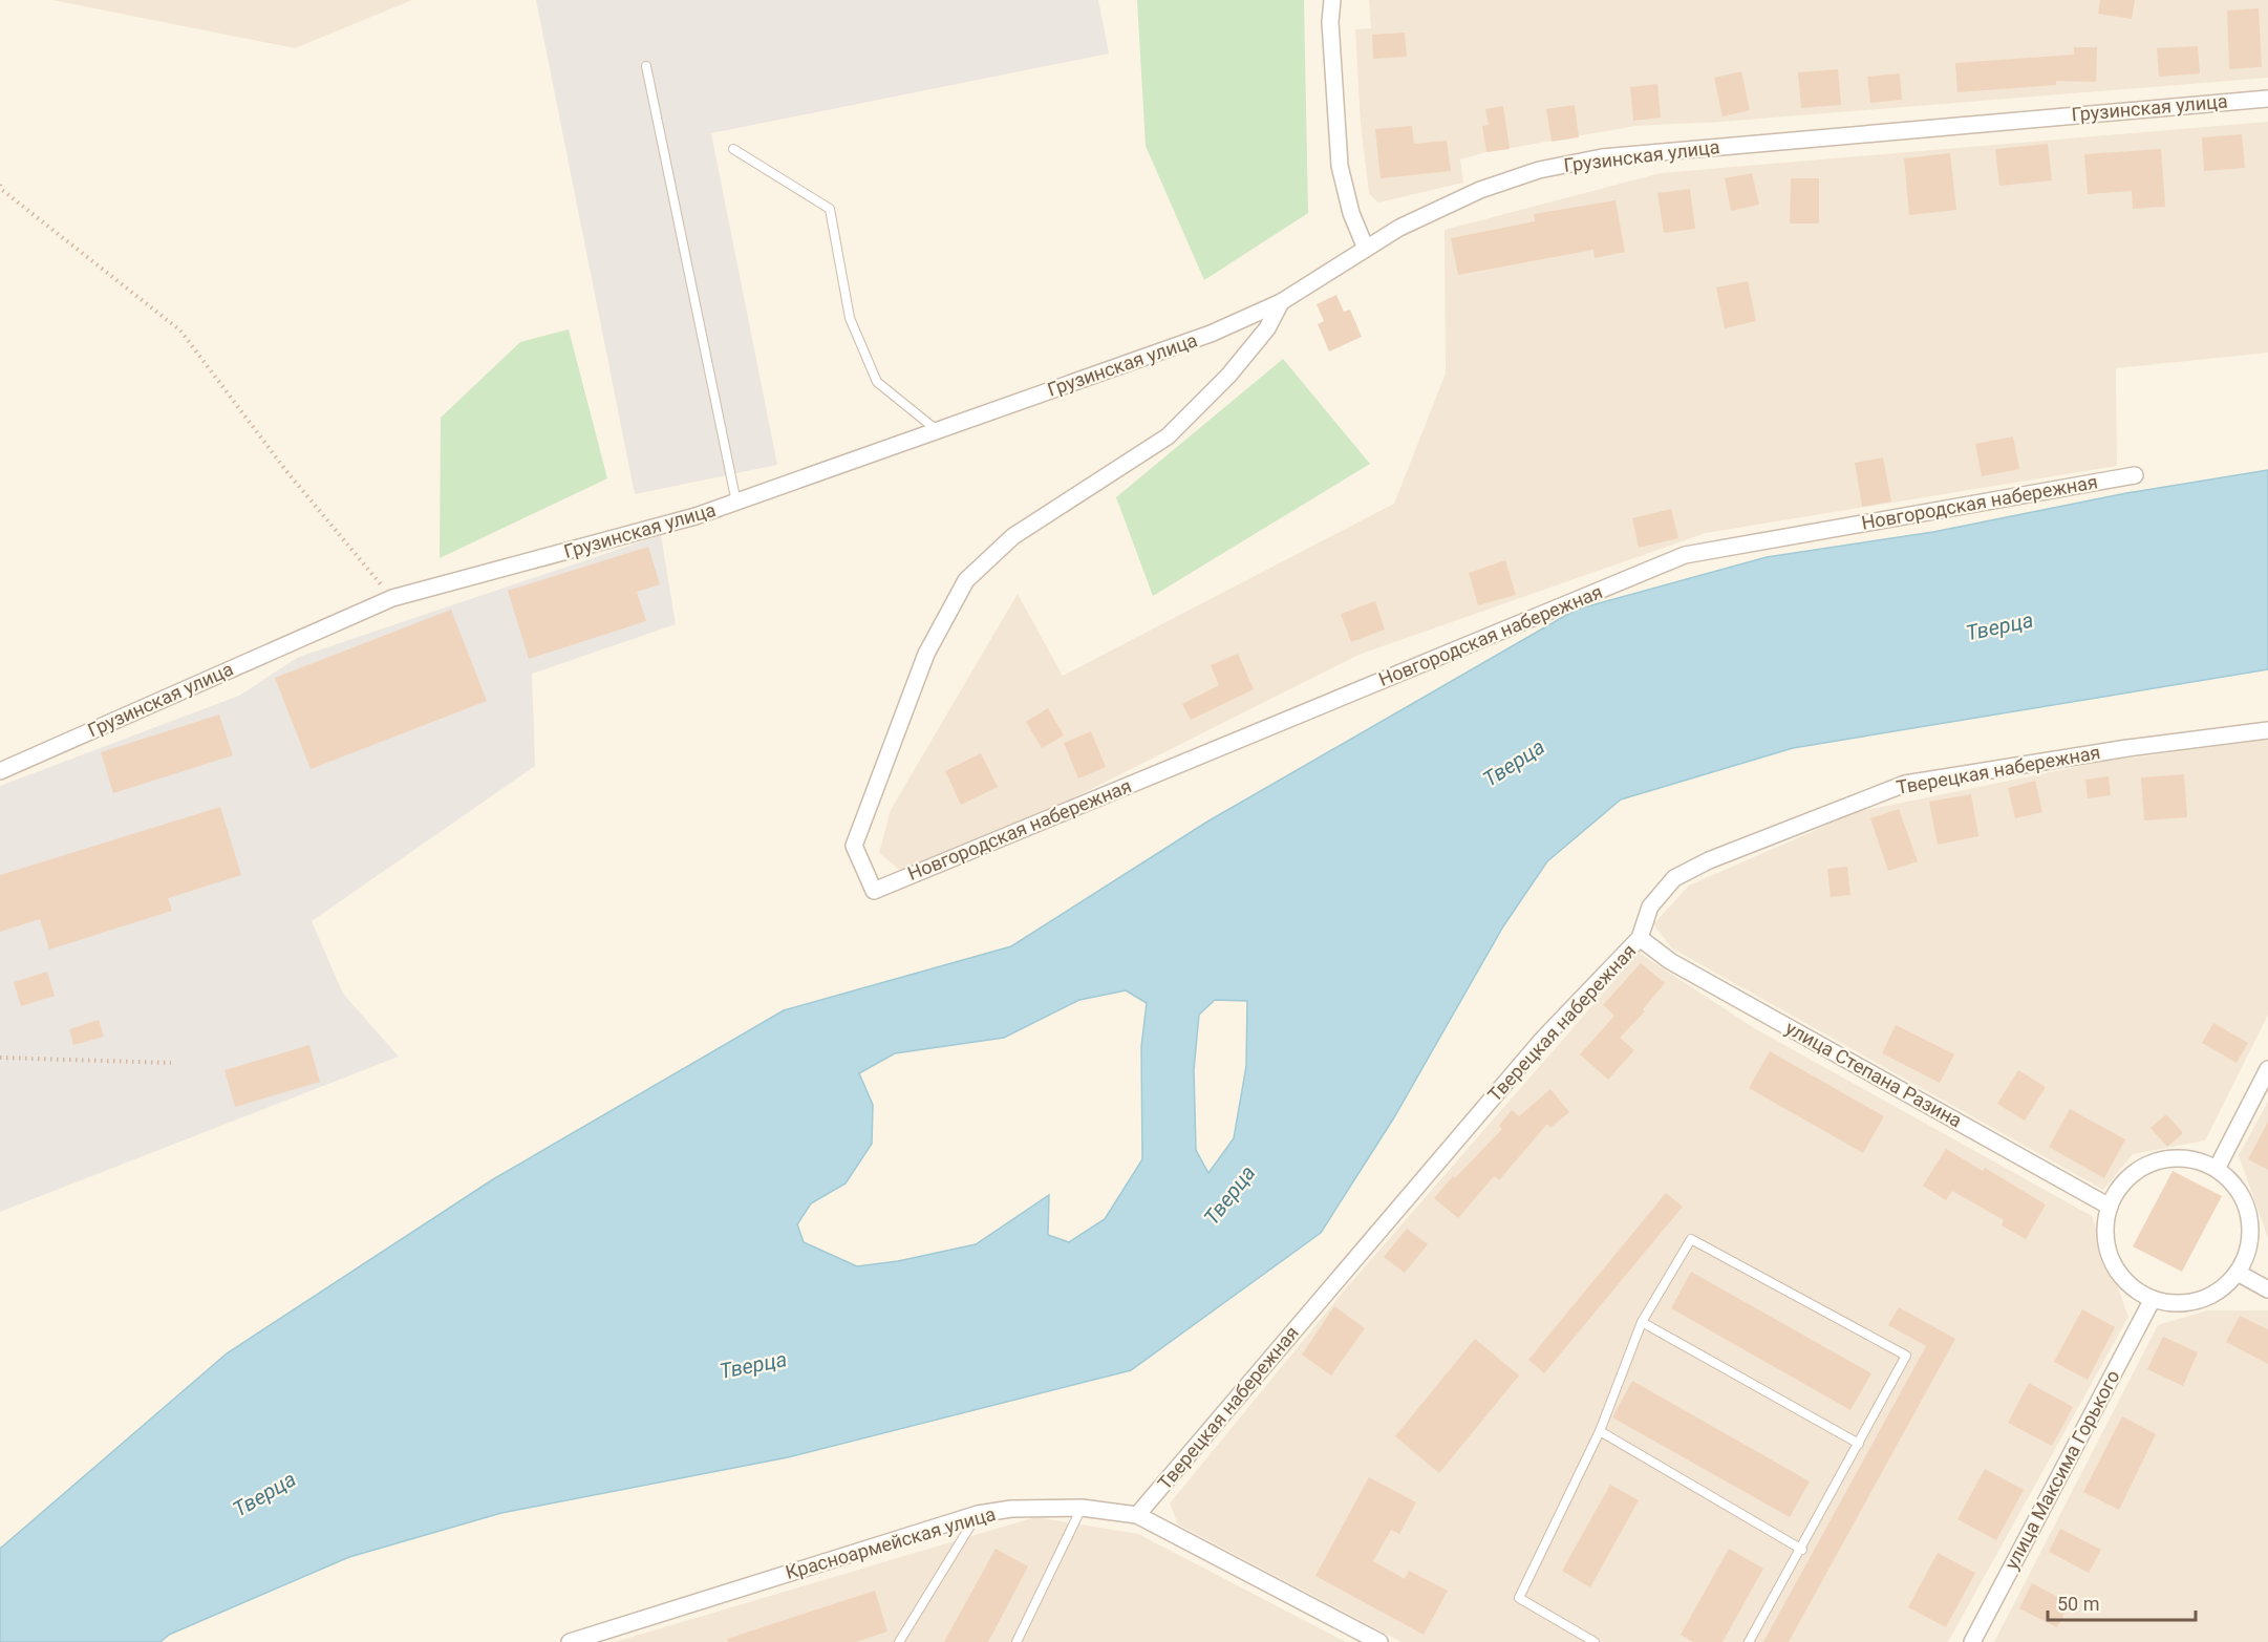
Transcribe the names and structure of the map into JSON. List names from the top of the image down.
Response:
{
  "streets": {
    "street": [
      "Грузинская улица",
      "Новгородская набережная",
      "Тверецкая набережная",
      "улица Степана Разина",
      "улица Максима Горького",
      "Красноармейская улица"
    ]
  },
  "crossings": [
    ["Грузинская улица", "Новгородская набережная"],
    ["Тверецкая набережная", "улица Степана Разина"],
    ["Тверецкая набережная", "Красноармейская улица"],
    ["улица Степана Разина", "улица Максима Горького"]
  ],
  "water": ["Тверца"],
  "scale_bar": "50 m"
}
